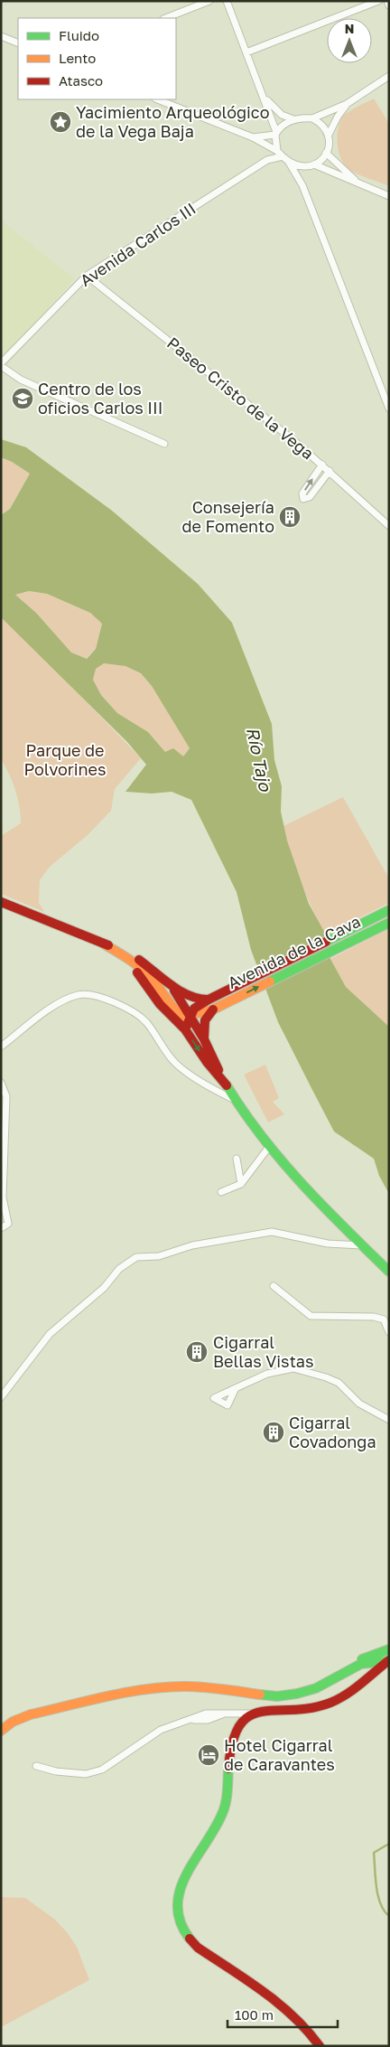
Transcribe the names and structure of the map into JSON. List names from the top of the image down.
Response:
{
  "streets": {
    "main road": ["Avenida de la Cava"],
    "street": ["Avenida Carlos III", "Paseo Cristo de la Vega"]
  },
  "crossings": [
    ["Avenida Carlos III", "Paseo Cristo de la Vega"]
  ],
  "water": ["Río Tajo"],
  "parks": ["Parque de Polvorines"],
  "places": {
    "place": ["Yacimiento Arqueológico de la Vega Baja"],
    "school or university": ["Centro de los oficios Carlos III"],
    "building": ["Consejería de Fomento", "Cigarral Bellas Vistas", "Cigarral Covadonga"],
    "hotel": ["Hotel Cigarral de Caravantes"]
  },
  "legend": ["Fluido", "Lento", "Atasco"],
  "scale_bar": "100 m",
  "north": "top"
}
